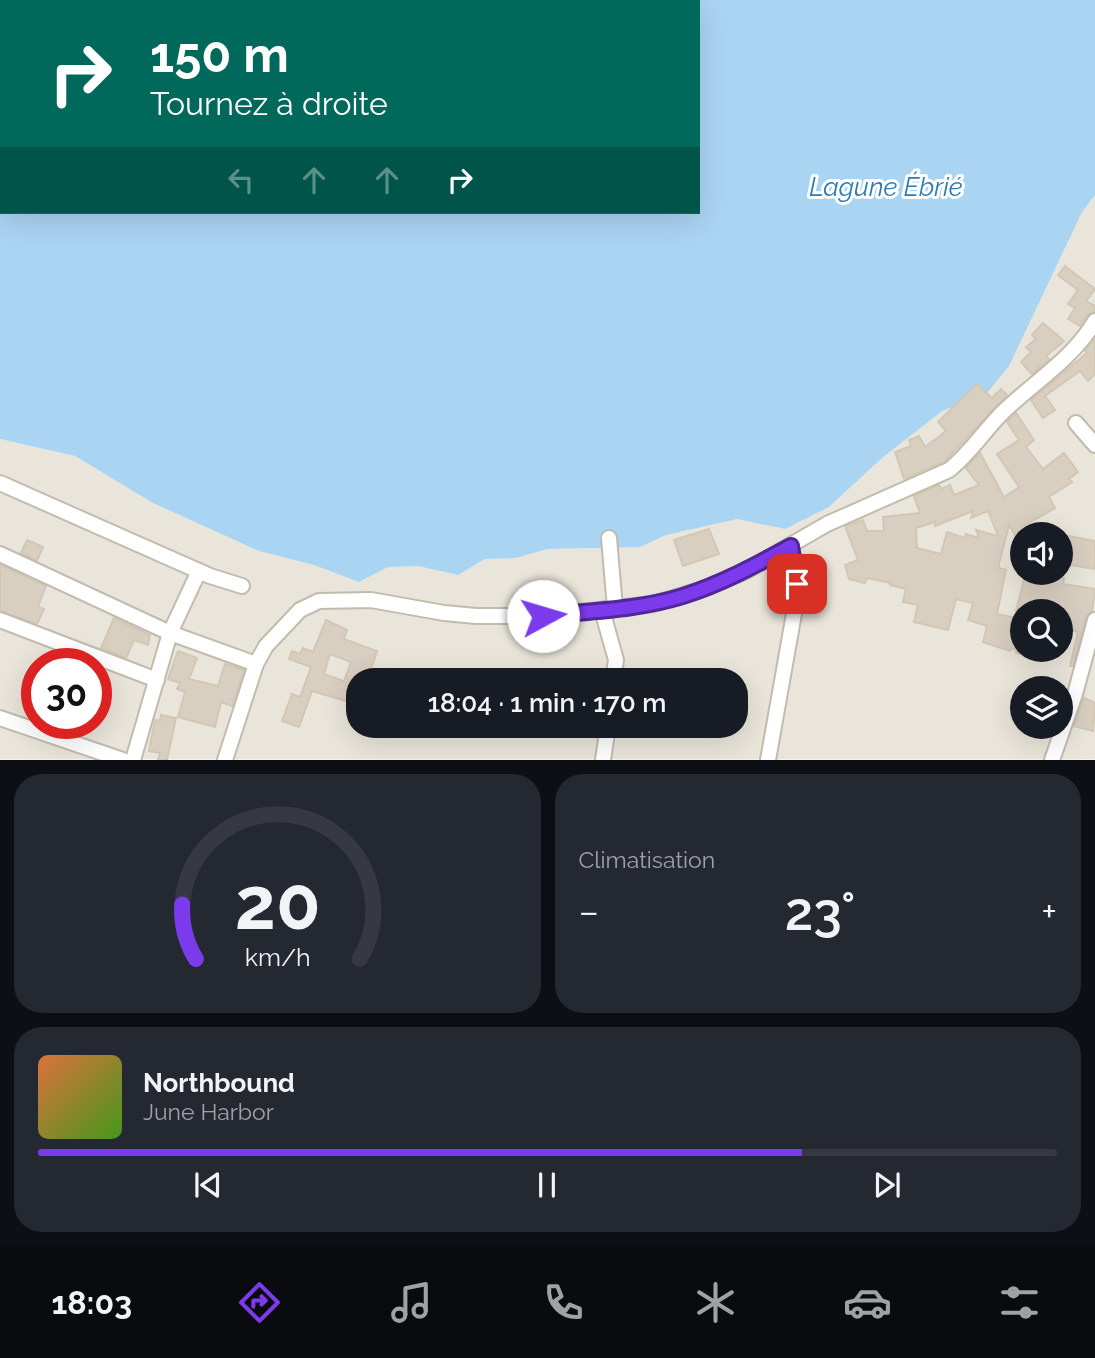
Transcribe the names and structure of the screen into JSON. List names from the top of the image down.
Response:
{
  "water": ["Lagune Ébrié"],
  "page": {
    "turn": ["150 m", "Tournez à droite"],
    "limit": "30",
    "trip": "18:04 · 1 min · 170 m",
    "tile": "Climatisation",
    "heat": ["−", "23°", "+"],
    "song": ["Northbound", "June Harbor"],
    "tabs": "18:03",
    "gauge": ["20", "km/h"]
  }
}
